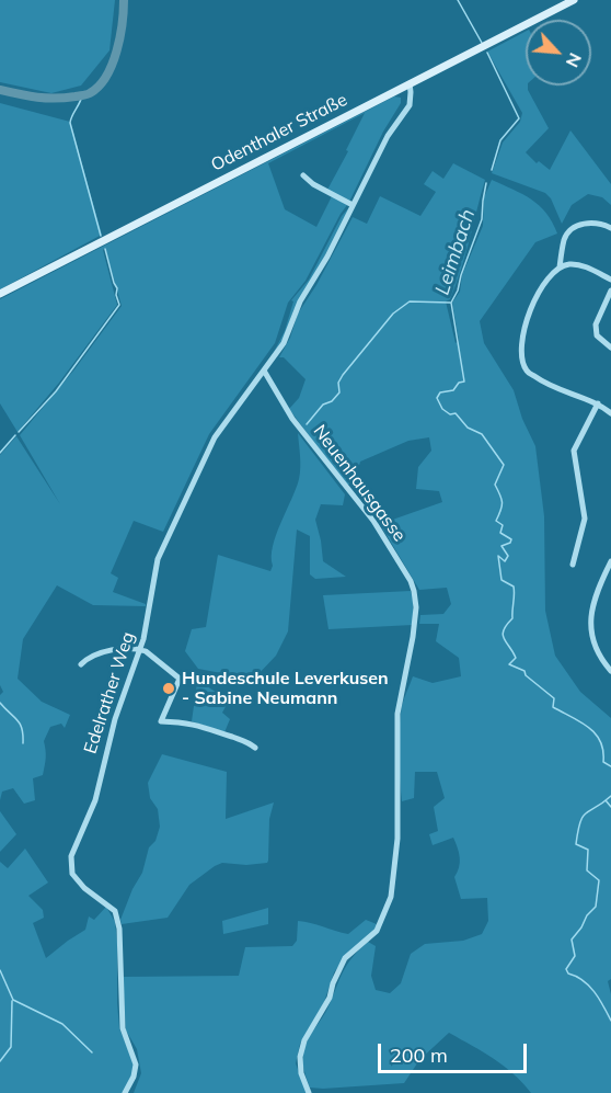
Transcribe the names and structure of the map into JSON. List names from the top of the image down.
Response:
{
  "streets": {
    "main road": ["Odenthaler Straße"],
    "street": ["Neuenhausgasse", "Edelrather Weg"]
  },
  "crossings": [
    ["Odenthaler Straße", "Edelrather Weg"],
    ["Neuenhausgasse", "Edelrather Weg"]
  ],
  "water": ["Leimbach"],
  "places": ["Hundeschule Leverkusen - Sabine Neumann"],
  "scale_bar": "200 m",
  "north": "bottom right"
}
